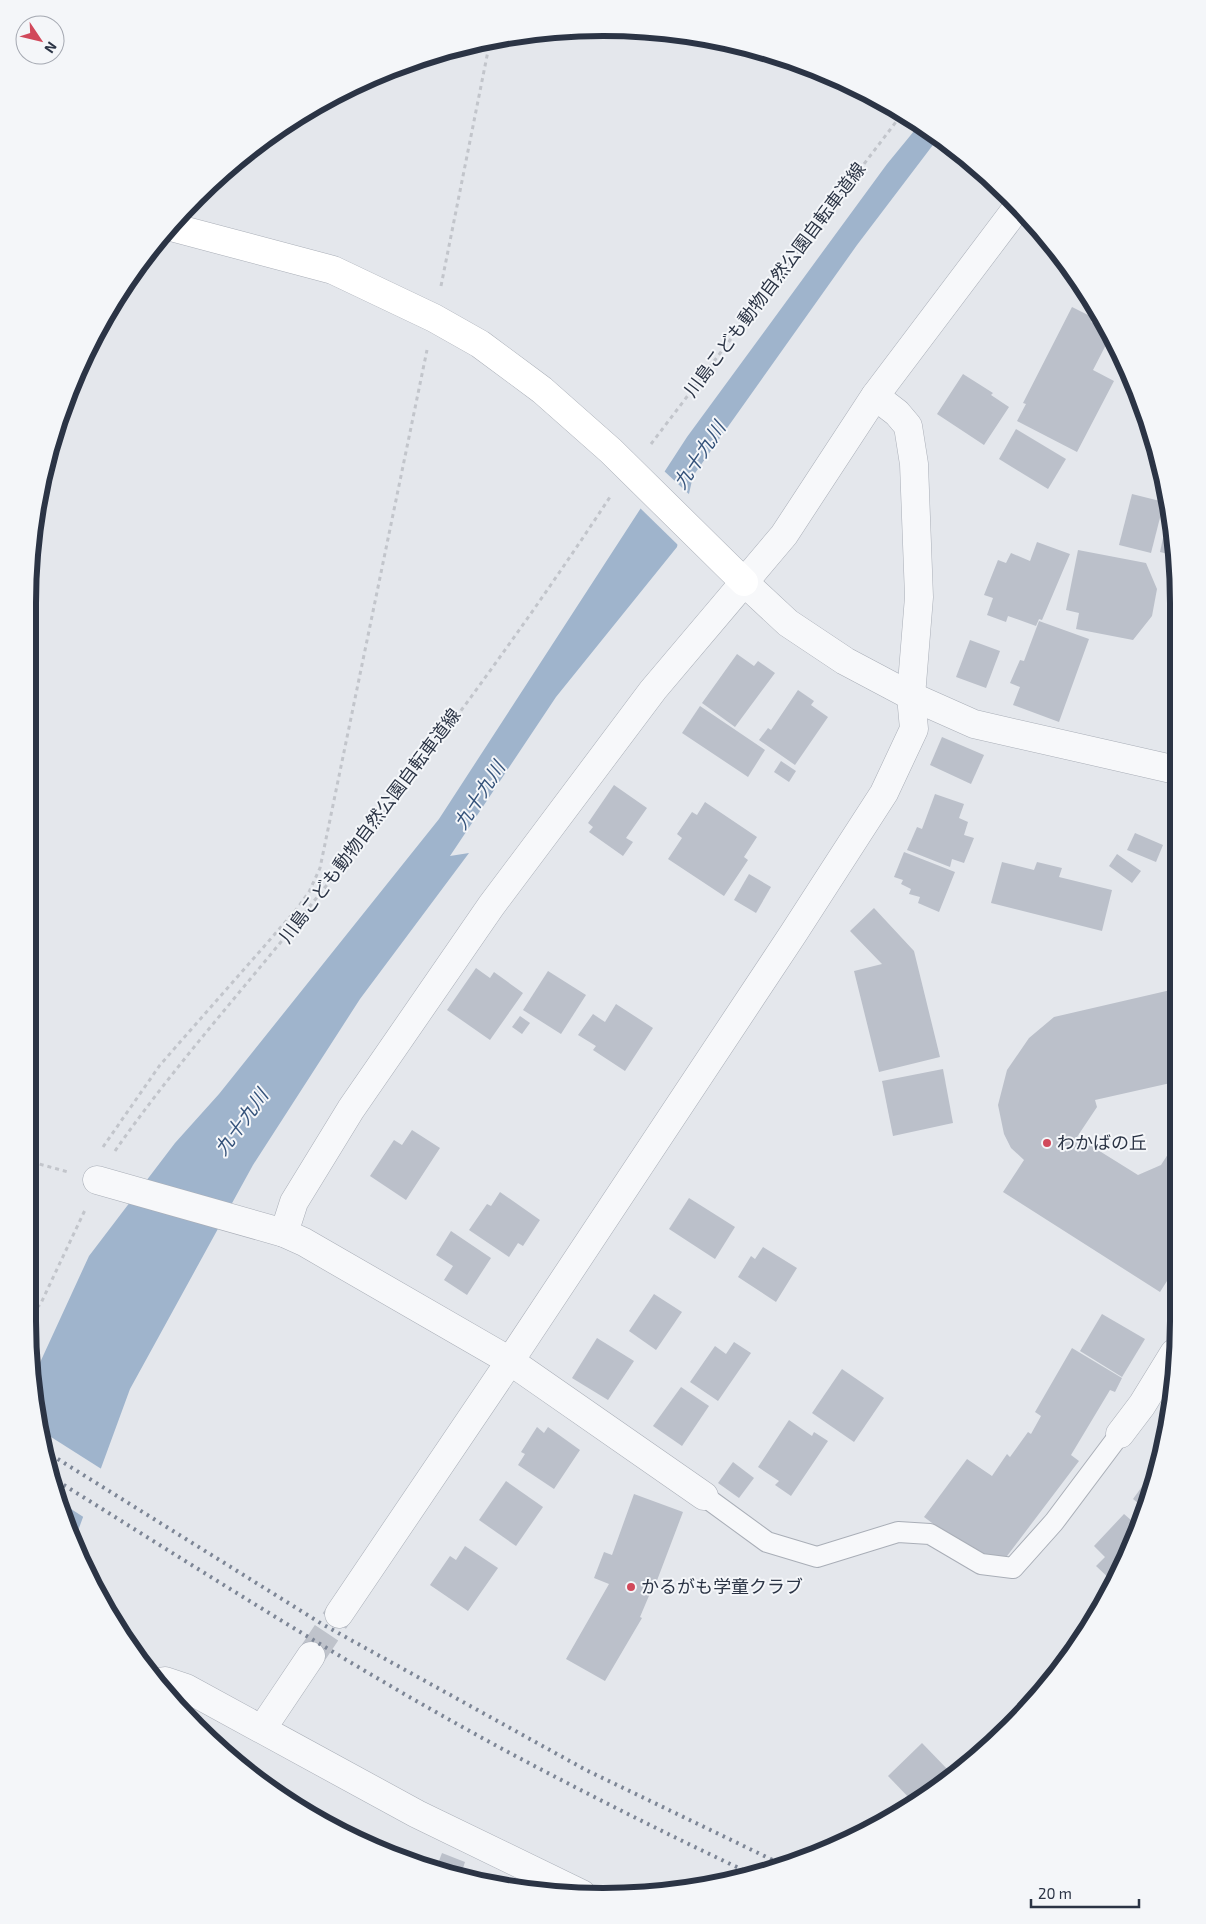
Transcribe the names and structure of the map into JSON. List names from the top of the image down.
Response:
{
  "streets": {
    "path": ["川島こども動物自然公園自転車道線"]
  },
  "water": ["九十九川"],
  "places": ["わかばの丘", "かるがも学童クラブ"],
  "scale_bar": "20 m",
  "north": "bottom right"
}
